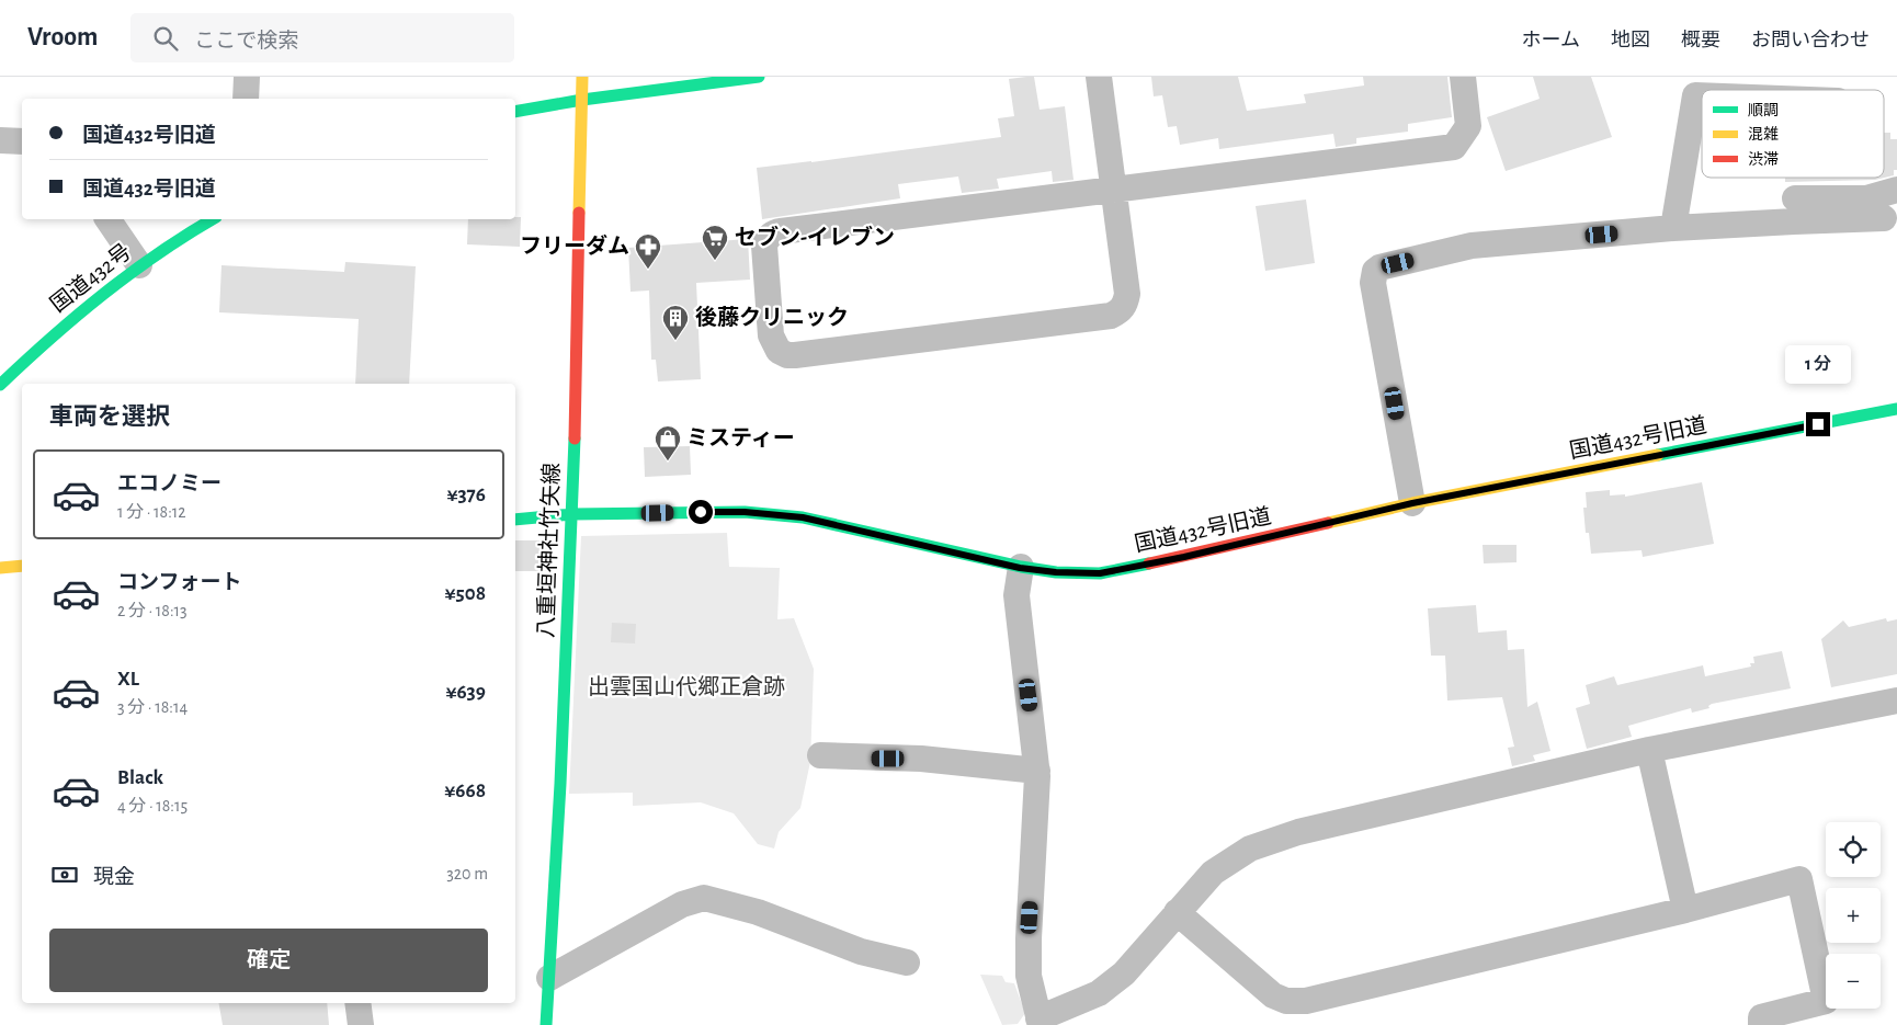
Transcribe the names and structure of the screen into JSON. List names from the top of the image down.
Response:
{
  "streets": {
    "main road": ["国道432号", "国道432号旧道", "八重垣神社竹矢線"]
  },
  "crossings": [
    ["国道432号旧道", "八重垣神社竹矢線"]
  ],
  "parks": ["出雲国山代郷正倉跡"],
  "places": {
    "supermarket": ["セブン-イレブン"],
    "pharmacy": ["フリーダム"],
    "building": ["後藤クリニック"],
    "shop": ["ミスティー"]
  },
  "legend": ["順調", "混雑", "渋滞"],
  "page": {
    "header": "Vroom",
    "search": "ここで検索",
    "nav": [
      "ホーム",
      "地図",
      "概要",
      "お問い合わせ"
    ],
    "banner": ["国道432号旧道", "国道432号旧道"],
    "bubble": "1 分",
    "heading": "車両を選択",
    "list": [
      {
        "name": "エコノミー",
        "note": "1 分 · 18:12",
        "value": "¥376"
      },
      {
        "name": "コンフォート",
        "note": "2 分 · 18:13",
        "value": "¥508"
      },
      {
        "name": "XL",
        "note": "3 分 · 18:14",
        "value": "¥639"
      },
      {
        "name": "Black",
        "note": "4 分 · 18:15",
        "value": "¥668"
      }
    ],
    "map_buttons": ["+", "−"],
    "pay": ["現金", "320 m"],
    "buttons": "確定"
  }
}
